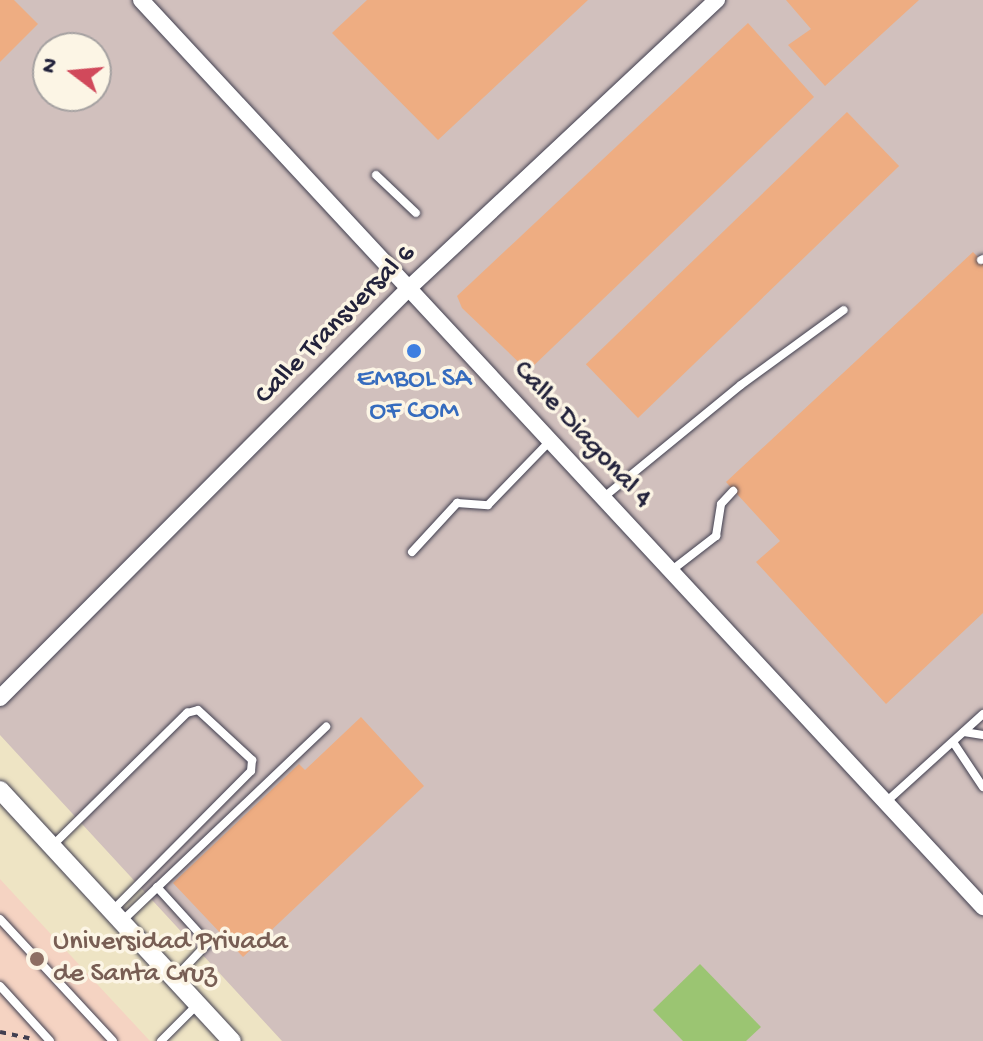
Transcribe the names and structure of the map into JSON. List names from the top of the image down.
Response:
{
  "streets": {
    "street": ["Calle Transversal 6", "Calle Diagonal 4"]
  },
  "crossings": [
    ["Calle Transversal 6", "Calle Diagonal 4"]
  ],
  "places": ["EMBOL SA OF COM", "Universidad Privada de Santa Cruz"],
  "north": "left"
}
